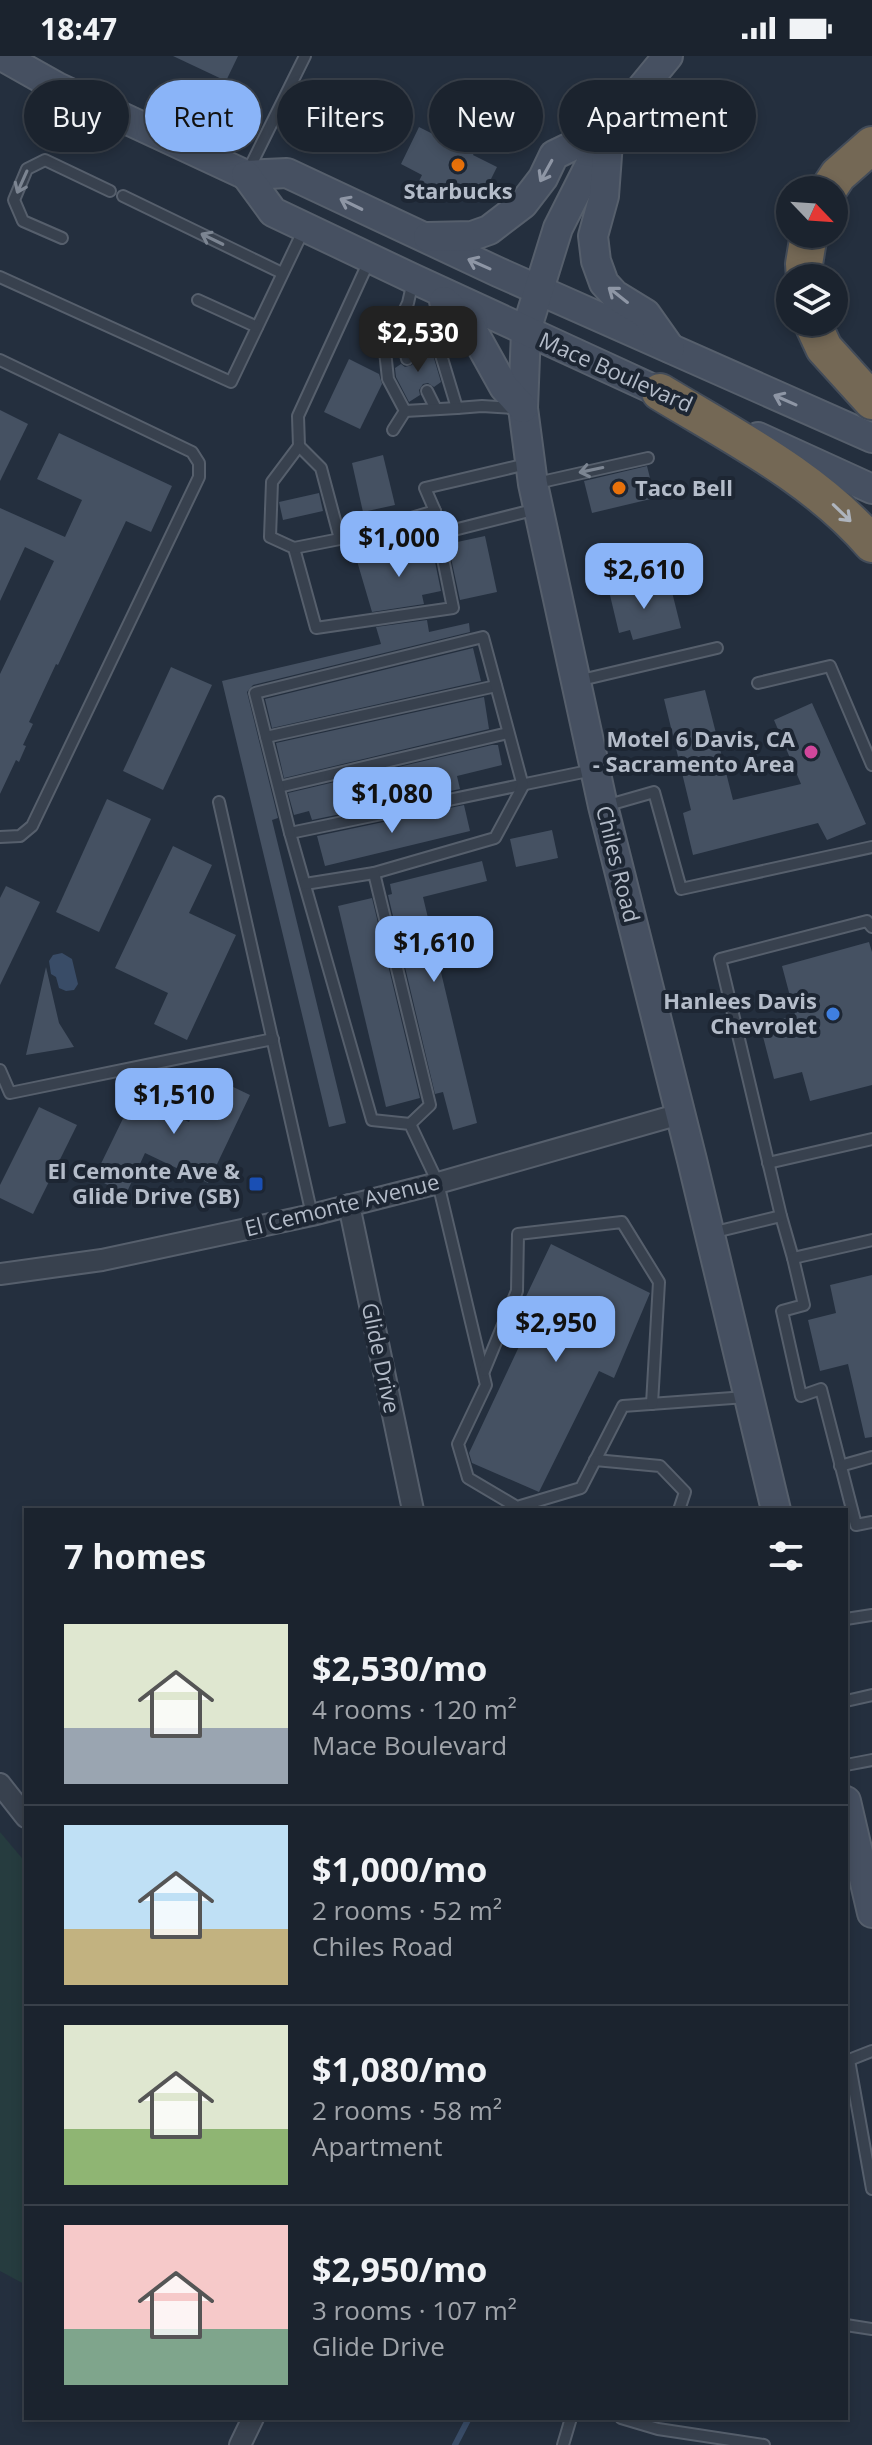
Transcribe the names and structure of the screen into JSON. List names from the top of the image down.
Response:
{
  "streets": {
    "main road": ["Mace Boulevard", "Chiles Road"],
    "street": ["El Cemonte Avenue", "Glide Drive"]
  },
  "crossings": [
    ["Mace Boulevard", "Chiles Road"],
    ["Chiles Road", "El Cemonte Avenue"],
    ["El Cemonte Avenue", "Glide Drive"]
  ],
  "places": {
    "other": [
      "Starbucks",
      "Taco Bell",
      "Motel 6 Davis, CA - Sacramento Area",
      "Hanlees Davis Chevrolet"
    ],
    "transit": ["El Cemonte Ave & Glide Drive (SB)"]
  },
  "north": "bottom right",
  "page": {
    "status": "18:47",
    "chip": [
      "Buy",
      "Rent",
      "Filters",
      "New",
      "Apartment"
    ],
    "price": [
      "$2,530",
      "$1,000",
      "$2,610",
      "$1,080",
      "$1,610",
      "$1,510",
      "$2,950"
    ],
    "heading": "7 homes",
    "list": [
      {
        "name": "$2,530/mo",
        "note": "4 rooms · 120 m² · Mace Boulevard"
      },
      {
        "name": "$1,000/mo",
        "note": "2 rooms · 52 m² · Chiles Road"
      },
      {
        "name": "$1,080/mo",
        "note": "2 rooms · 58 m² · Apartment"
      },
      {
        "name": "$2,950/mo",
        "note": "3 rooms · 107 m² · Glide Drive"
      }
    ]
  }
}
